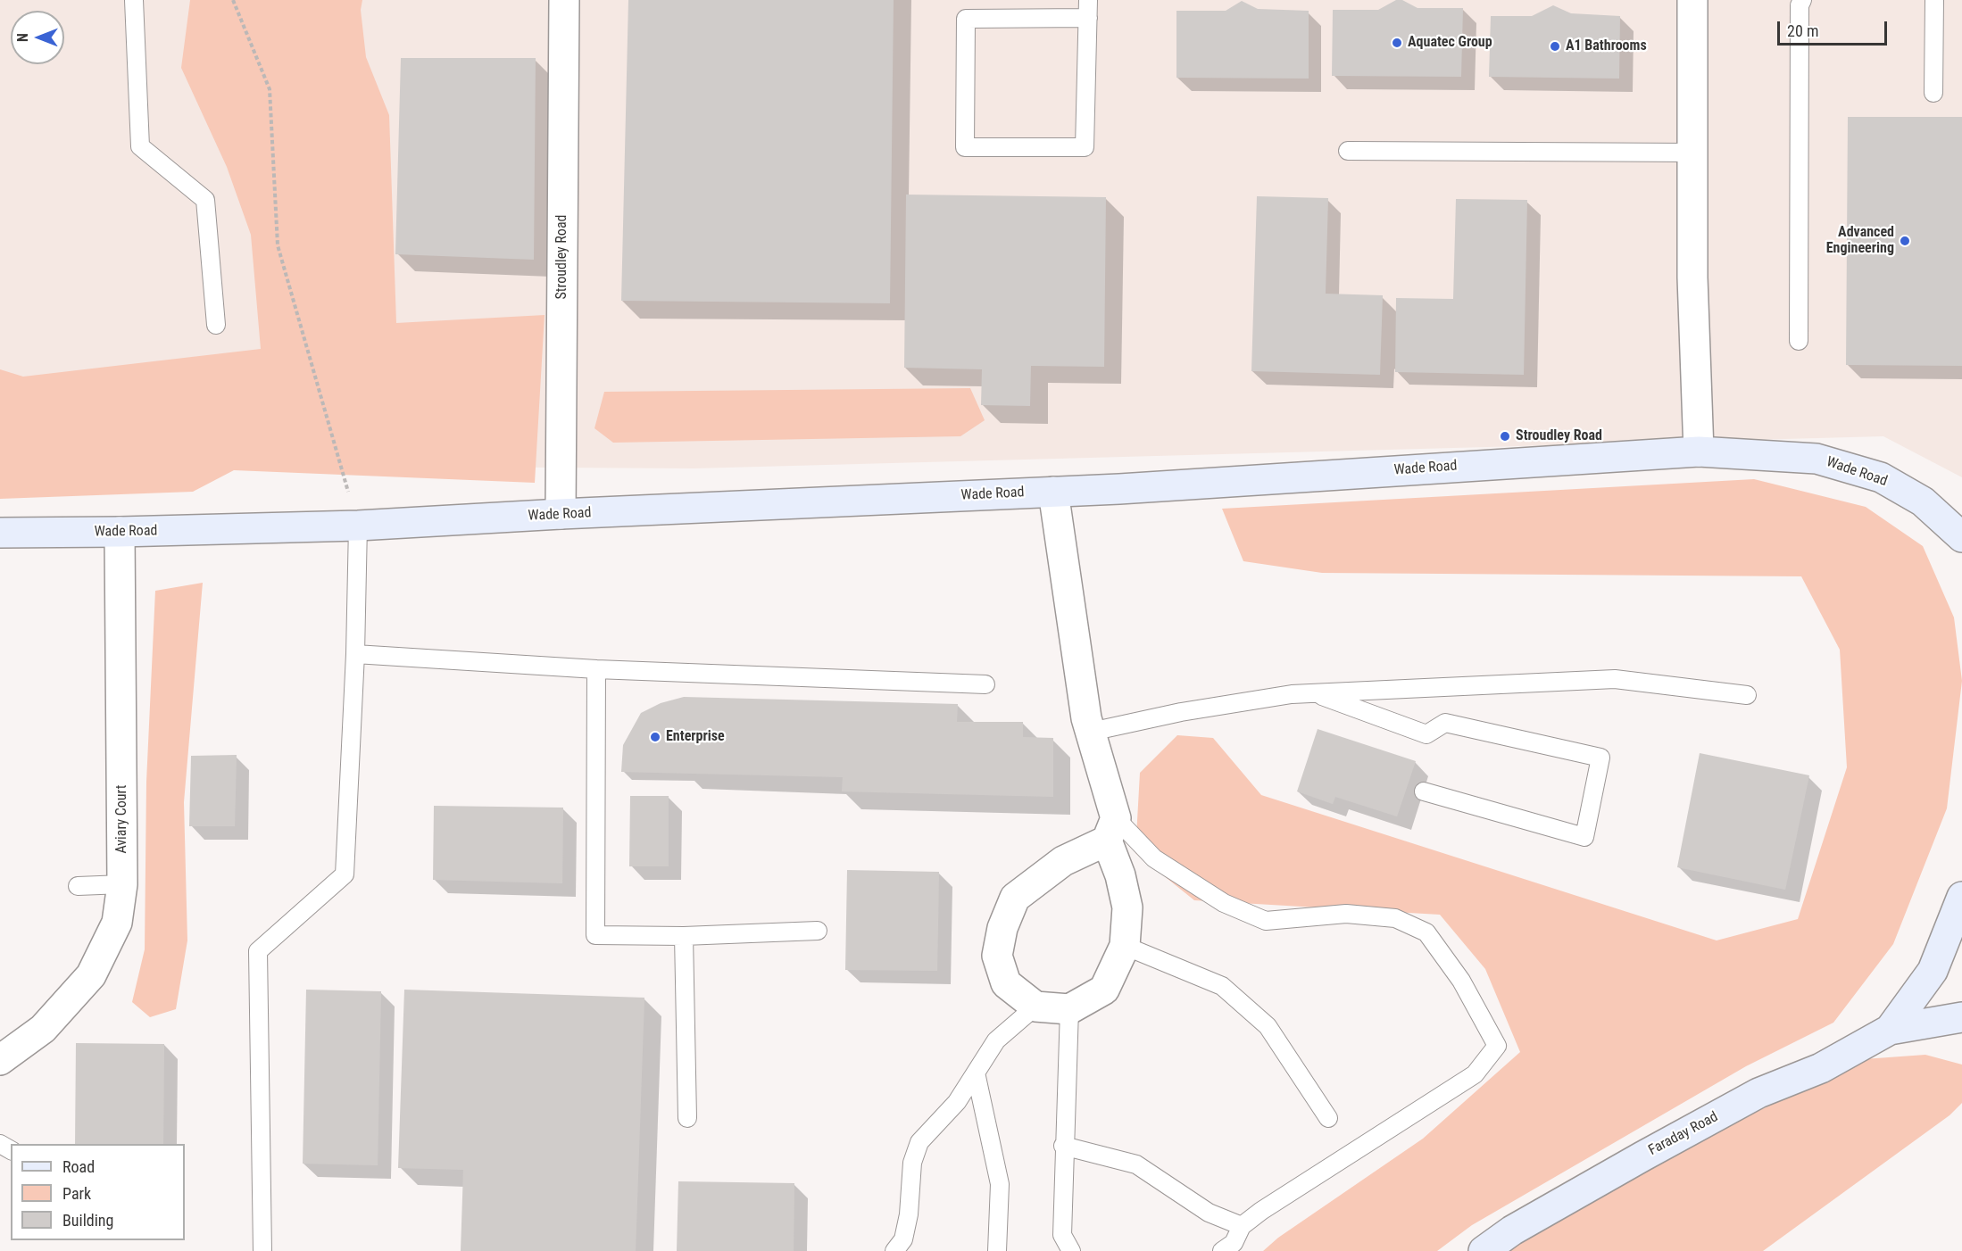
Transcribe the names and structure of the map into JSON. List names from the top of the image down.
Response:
{
  "streets": {
    "street": [
      "Stroudley Road",
      "Wade Road",
      "Aviary Court",
      "Faraday Road"
    ]
  },
  "crossings": [
    ["Stroudley Road", "Wade Road"],
    ["Wade Road", "Aviary Court"]
  ],
  "places": [
    "Aquatec Group",
    "A1 Bathrooms",
    "Advanced Engineering",
    "Stroudley Road",
    "Enterprise"
  ],
  "legend": ["Road", "Park", "Building"],
  "scale_bar": "20 m",
  "north": "left"
}
